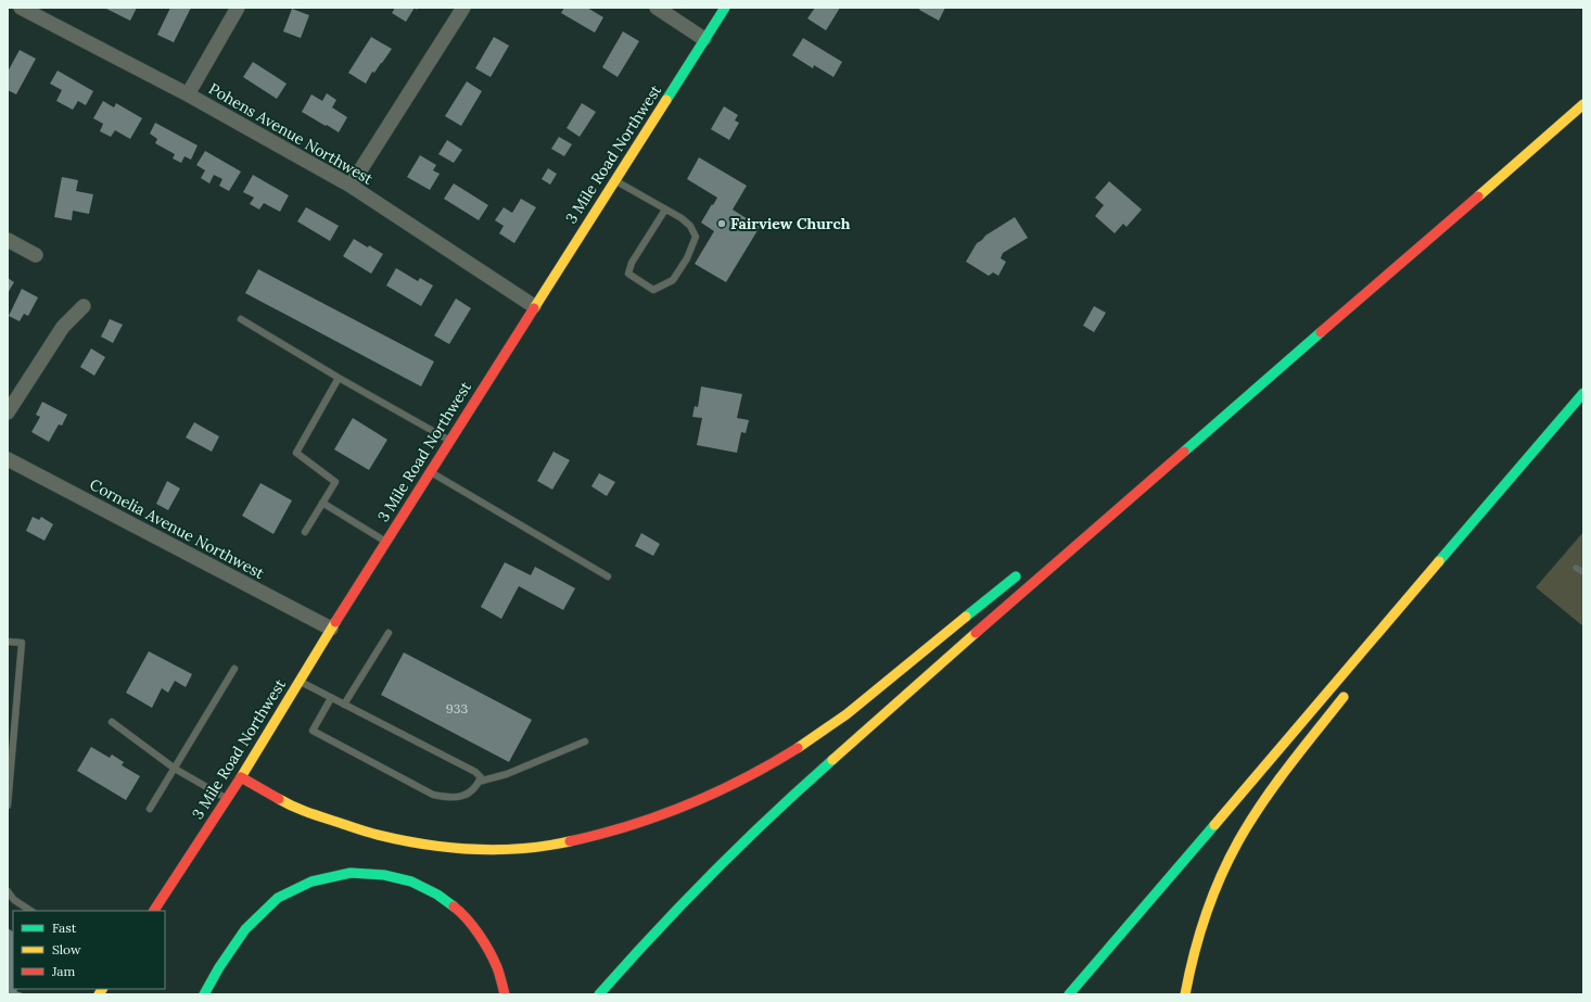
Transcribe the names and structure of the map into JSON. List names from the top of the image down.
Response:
{
  "streets": {
    "main road": ["3 Mile Road Northwest"],
    "street": ["Pohens Avenue Northwest", "Cornelia Avenue Northwest"]
  },
  "crossings": [
    ["Pohens Avenue Northwest", "3 Mile Road Northwest"],
    ["3 Mile Road Northwest", "Cornelia Avenue Northwest"]
  ],
  "places": ["Fairview Church"],
  "house_numbers": ["933"],
  "legend": ["Fast", "Slow", "Jam"]
}
